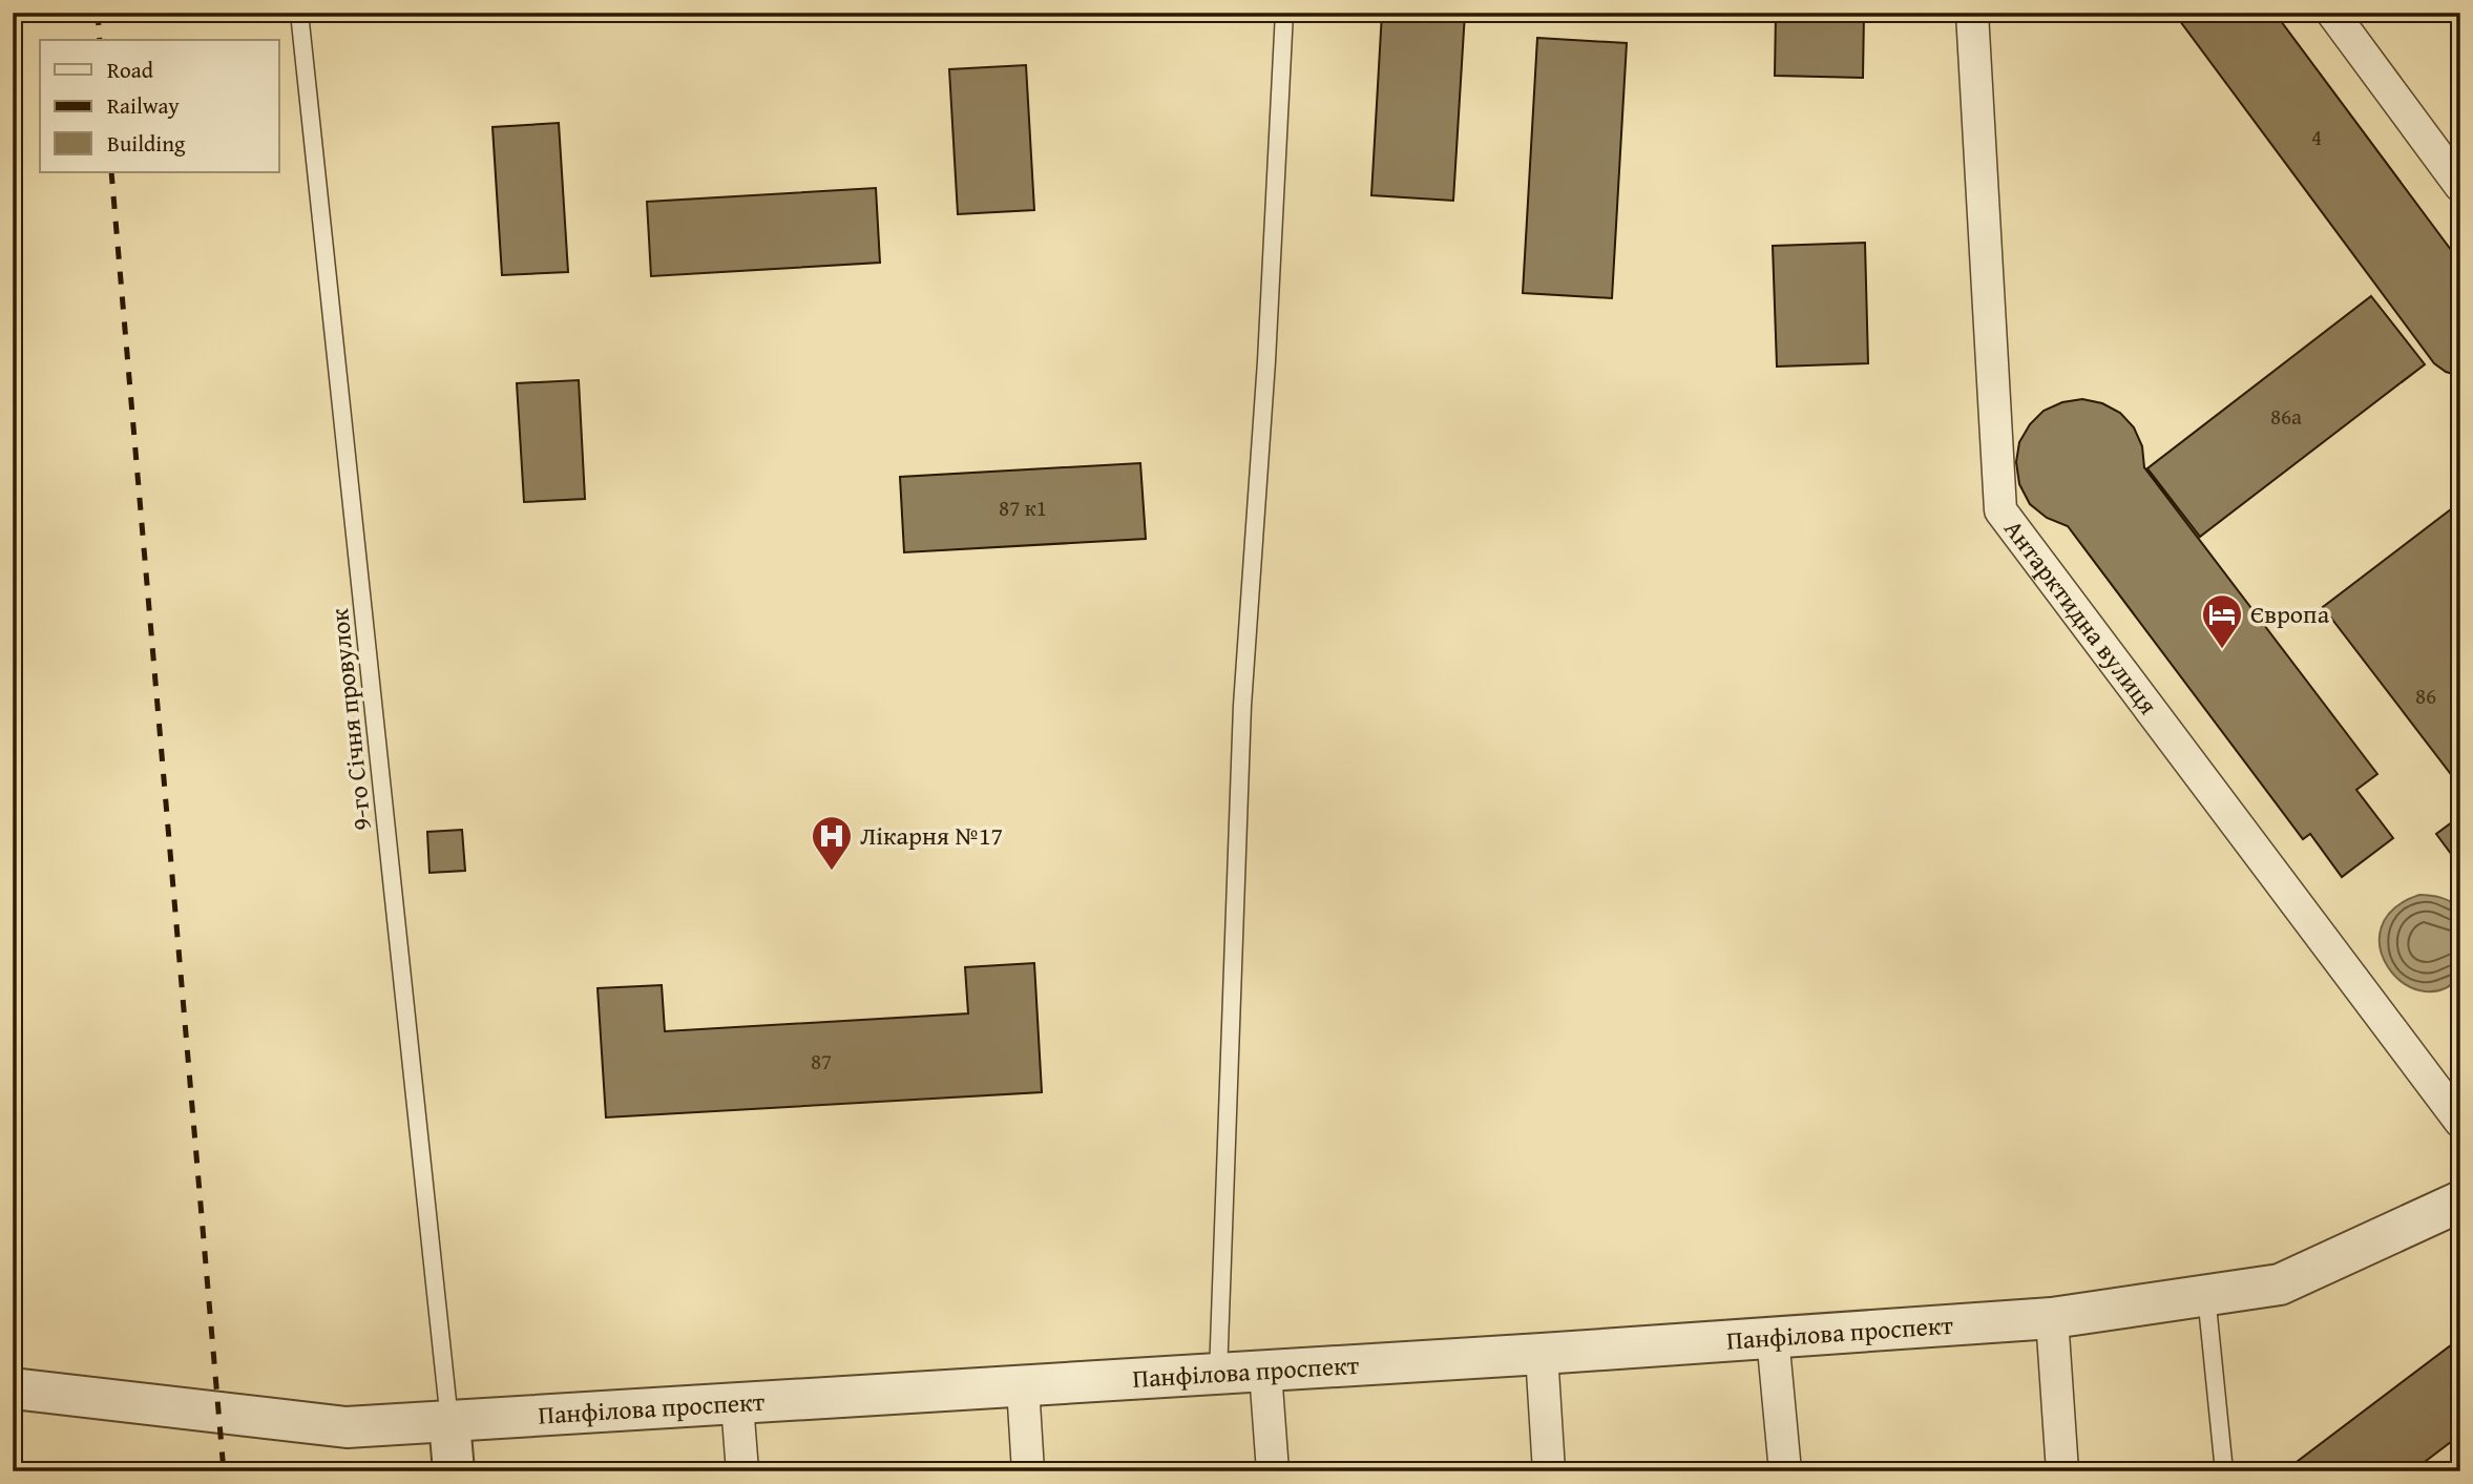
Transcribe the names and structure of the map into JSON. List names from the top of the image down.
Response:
{
  "streets": {
    "street": ["Антарктидна вулиця", "Панфілова проспект"],
    "lane": ["9-го Січня провулок"]
  },
  "crossings": [
    ["9-го Січня провулок", "Панфілова проспект"]
  ],
  "places": {
    "hotel": ["Європа"],
    "hospital": ["Лікарня №17"]
  },
  "house_numbers": [
    "4",
    "86а",
    "87 к1",
    "86",
    "87"
  ],
  "legend": ["Road", "Railway", "Building"]
}
